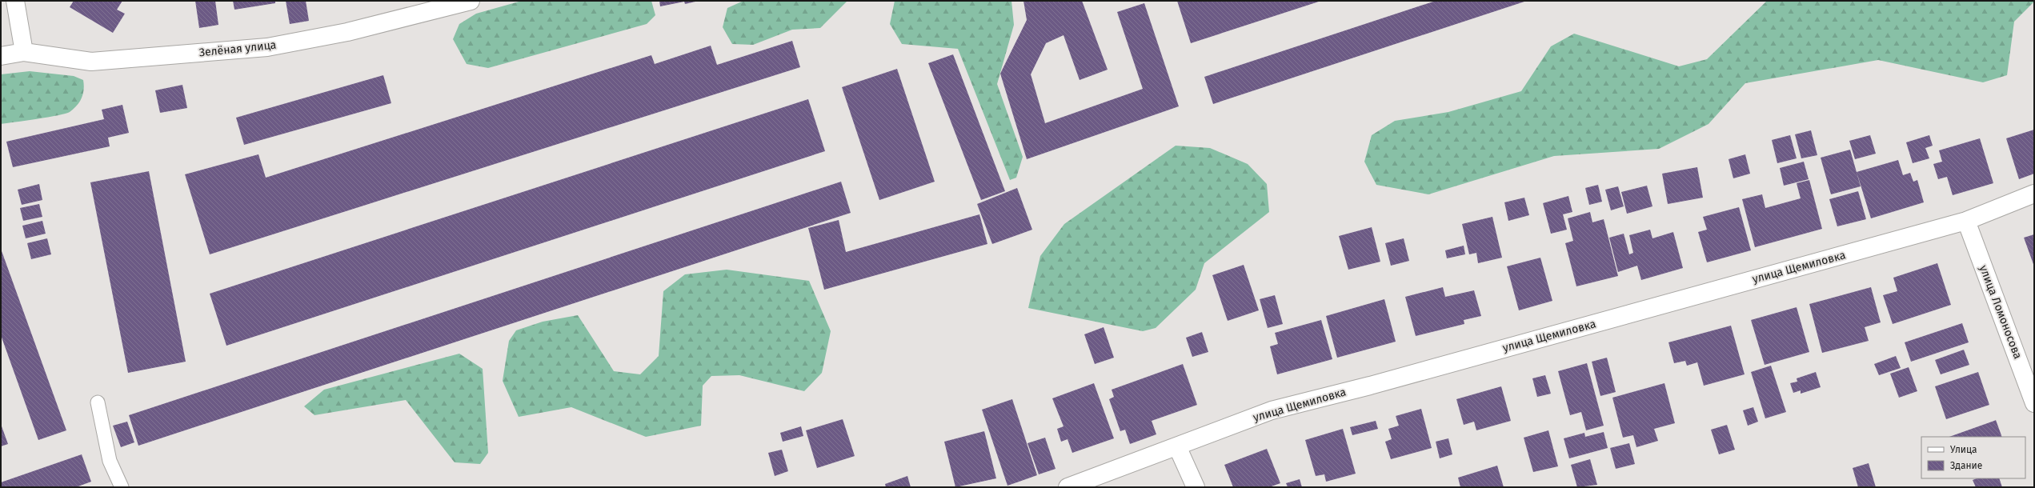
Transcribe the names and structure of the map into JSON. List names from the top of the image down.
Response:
{
  "streets": {
    "street": ["Зелёная улица", "улица Щемиловка", "улица Ломоносова"]
  },
  "crossings": [
    ["улица Щемиловка", "улица Ломоносова"]
  ],
  "legend": ["Улица", "Здание"]
}
